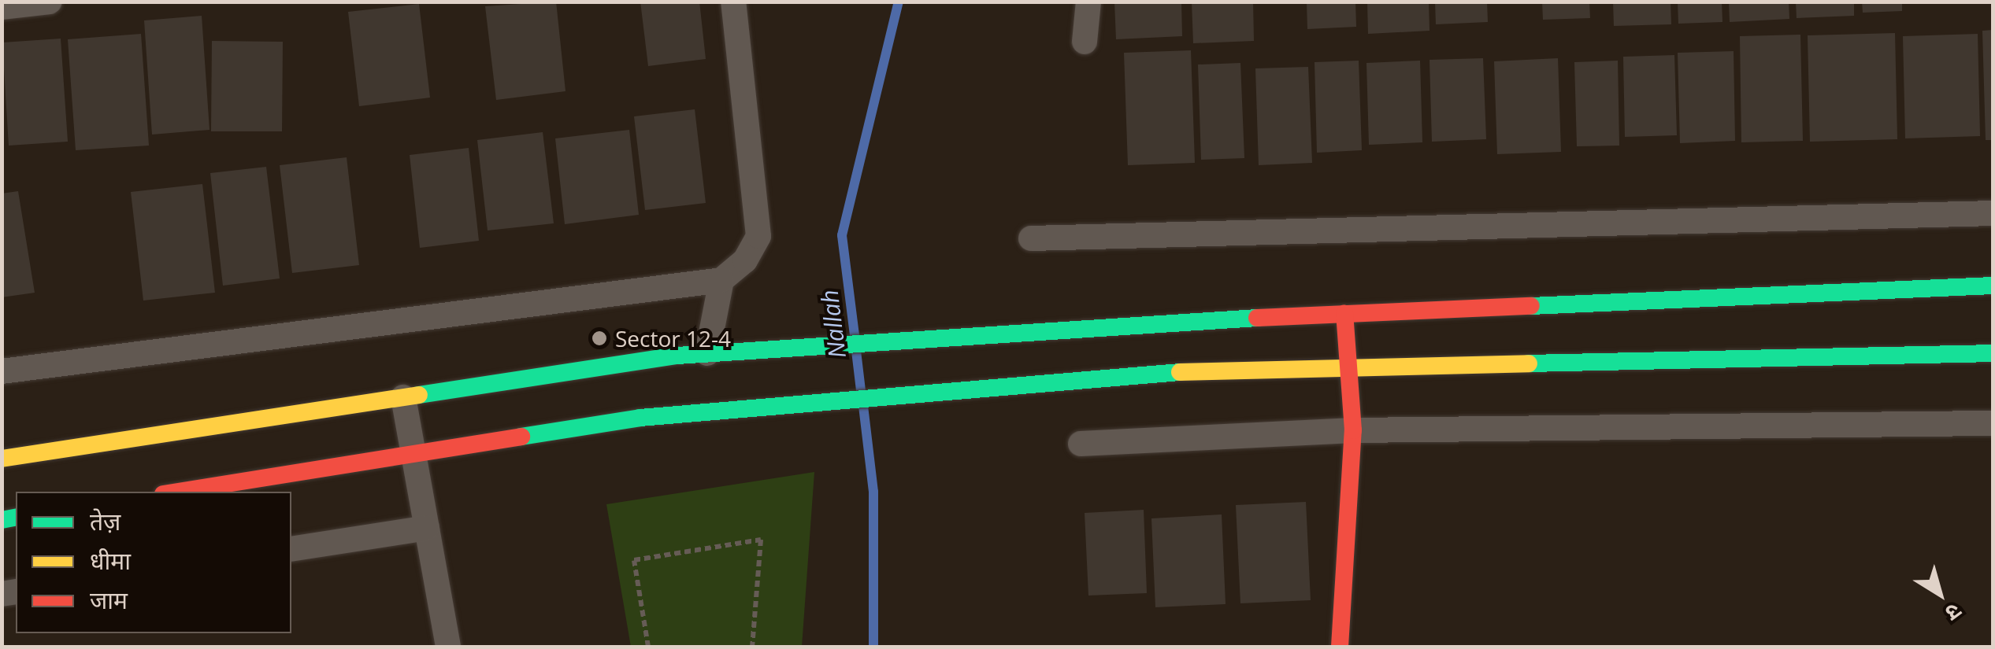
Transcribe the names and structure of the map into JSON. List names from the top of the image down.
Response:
{
  "water": ["Nallah"],
  "places": ["Sector 12-4"],
  "legend": ["तेज़", "धीमा", "जाम"],
  "north": "bottom right"
}
